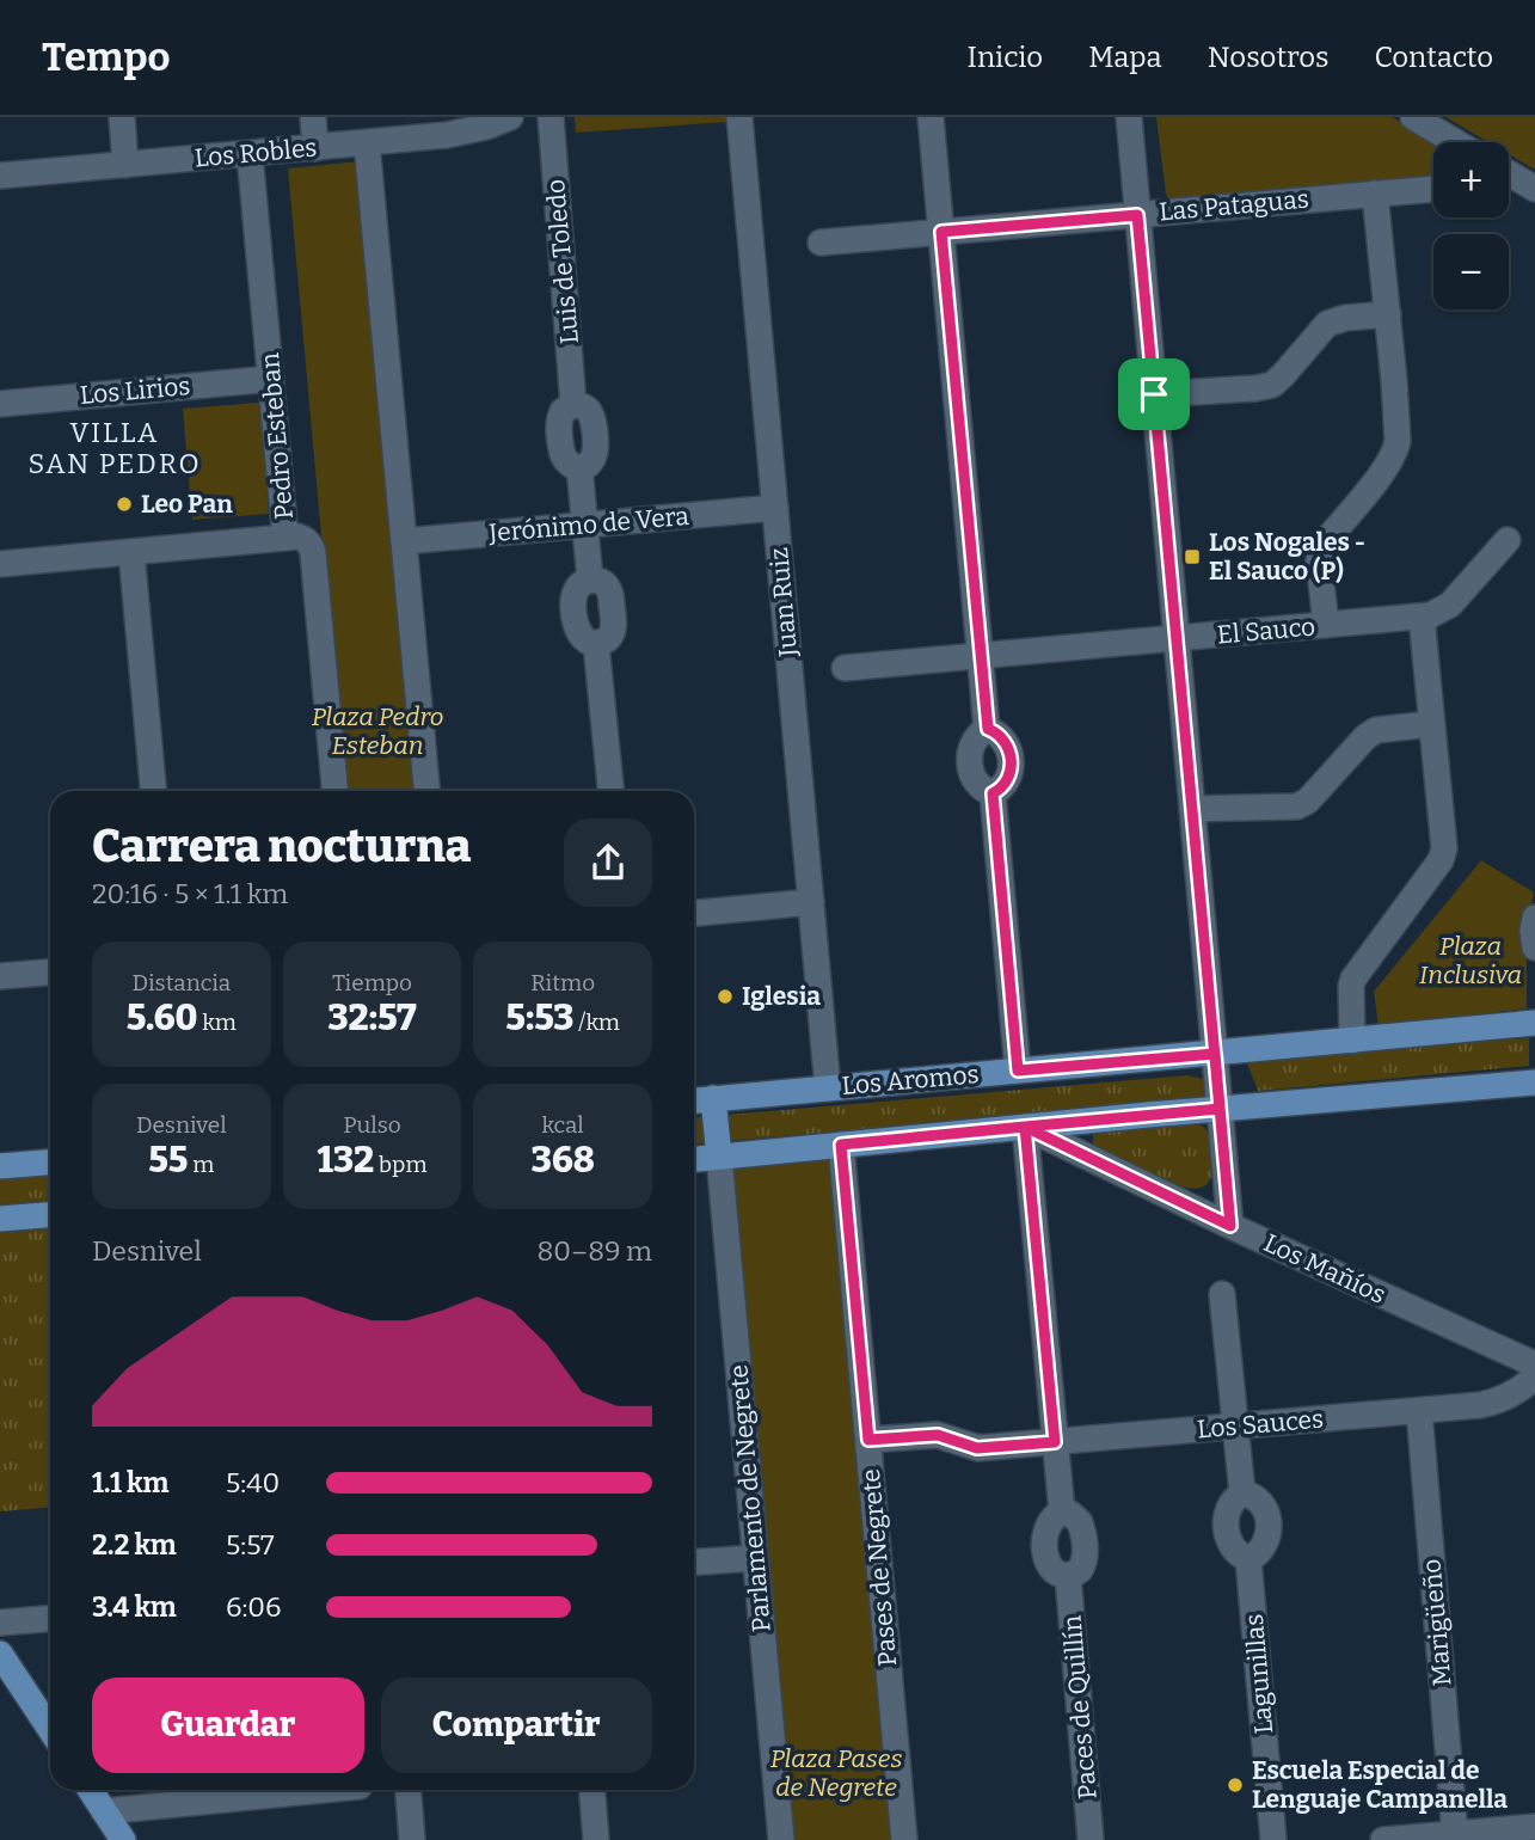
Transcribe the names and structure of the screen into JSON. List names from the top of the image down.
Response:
{
  "streets": {
    "main road": ["Los Aromos"],
    "street": [
      "Los Robles",
      "Las Pataguas",
      "Luis de Toledo",
      "Los Lirios",
      "Pedro Esteban",
      "Jerónimo de Vera",
      "Juan Ruiz",
      "El Sauco",
      "Los Mañíos",
      "Los Sauces",
      "Parlamento de Negrete",
      "Pases de Negrete",
      "Marigüeño",
      "Lagunillas",
      "Paces de Quillín"
    ]
  },
  "crossings": [
    ["Los Robles", "Pedro Esteban"],
    ["Luis de Toledo", "Jerónimo de Vera"],
    ["Los Lirios", "Pedro Esteban"],
    ["Jerónimo de Vera", "Juan Ruiz"],
    ["Juan Ruiz", "Los Aromos"],
    ["Los Mañíos", "Paces de Quillín"],
    ["Los Sauces", "Pases de Negrete"],
    ["Los Sauces", "Marigüeño"],
    ["Los Sauces", "Lagunillas"],
    ["Los Sauces", "Paces de Quillín"]
  ],
  "districts": ["VILLA SAN PEDRO"],
  "parks": ["Plaza Pedro Esteban", "Plaza Inclusiva", "Plaza Pases de Negrete"],
  "places": {
    "other": ["Leo Pan", "Iglesia", "Escuela Especial de Lenguaje Campanella"],
    "transit": ["Los Nogales - El Sauco (P)"]
  },
  "page": {
    "header": "Tempo",
    "nav": [
      "Inicio",
      "Mapa",
      "Nosotros",
      "Contacto"
    ],
    "map_buttons": ["+", "−"],
    "heading": ["Carrera nocturna", "20:16 · 5 × 1.1 km"],
    "stats": [
      ["Distancia", "5.60 km"],
      ["Tiempo", "32:57"],
      ["Ritmo", "5:53 /km"],
      ["Desnivel", "55 m"],
      ["Pulso", "132 bpm"],
      ["kcal", "368"]
    ],
    "chart": ["Desnivel", "80–89 m"],
    "list": [
      {
        "name": "1.1 km",
        "note": "5:40"
      },
      {
        "name": "2.2 km",
        "note": "5:57"
      },
      {
        "name": "3.4 km",
        "note": "6:06"
      }
    ],
    "buttons": ["Guardar", "Compartir"]
  }
}
